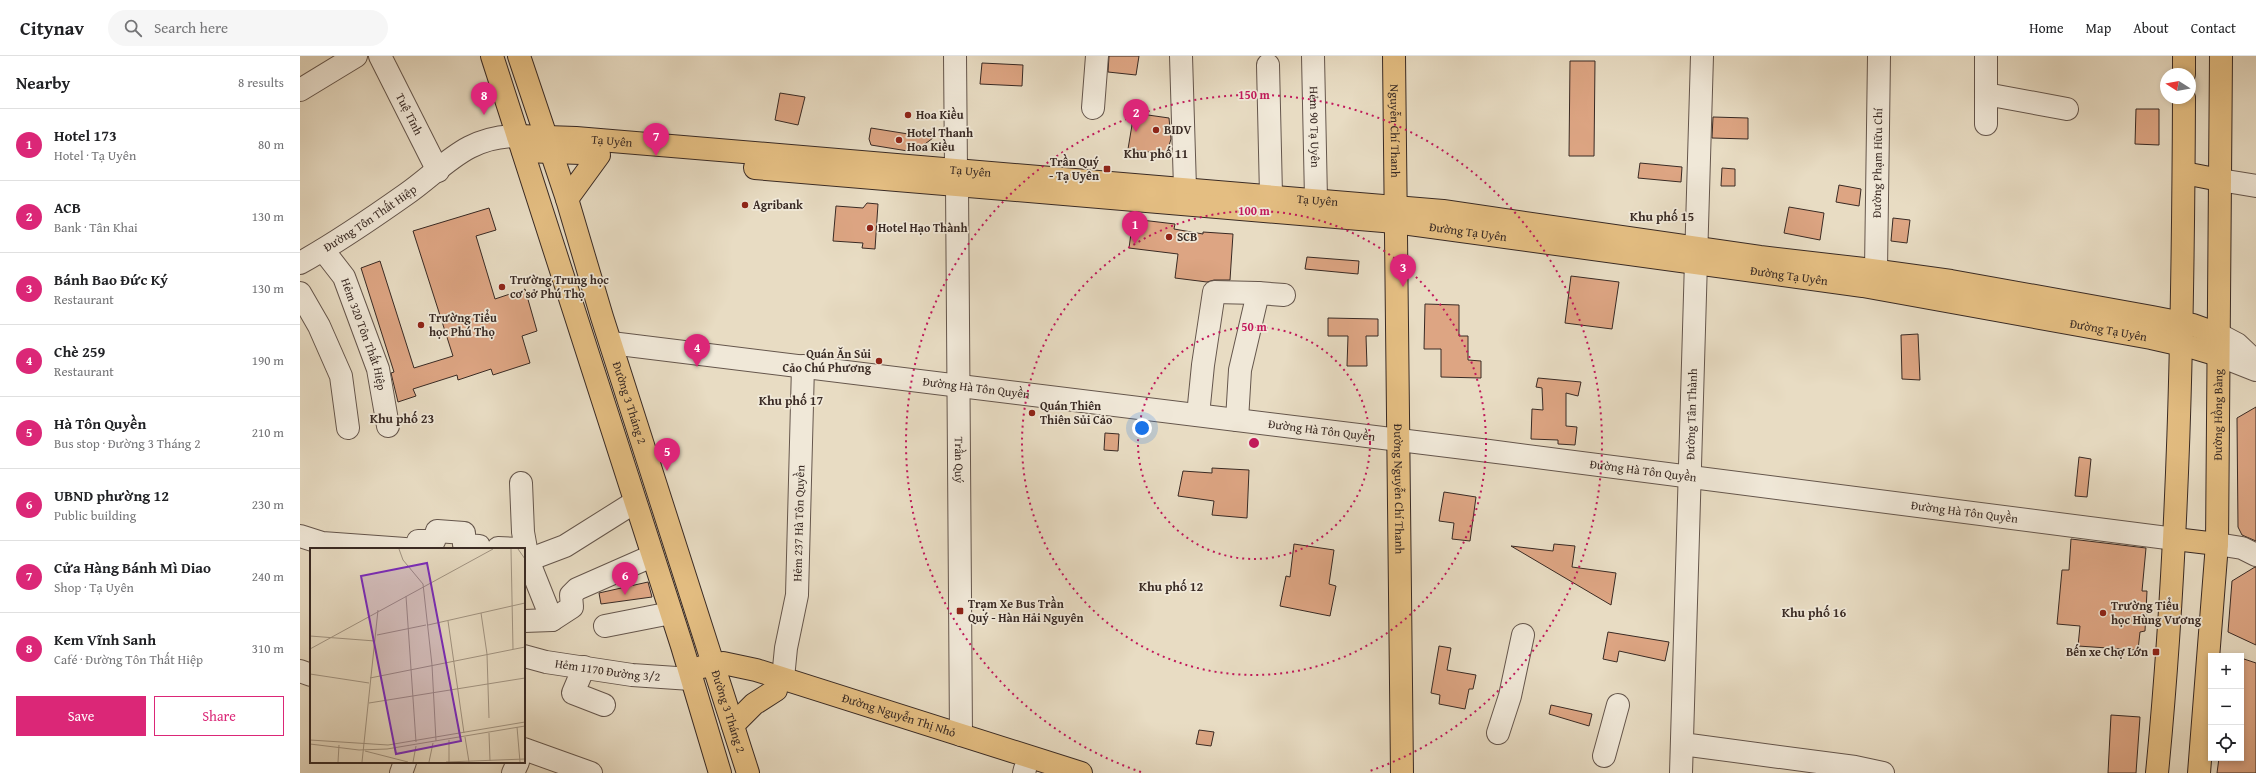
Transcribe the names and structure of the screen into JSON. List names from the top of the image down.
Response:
{
  "streets": {
    "main road": [
      "Nguyễn Chí Thanh",
      "Tạ Uyên",
      "Đường Tạ Uyên",
      "Đường 3 Tháng 2",
      "Đường Hồng Bàng",
      "Đường Nguyễn Chí Thanh",
      "Đường Nguyễn Thị Nhỏ"
    ],
    "street": [
      "Tuệ Tĩnh",
      "Hẻm 90 Tạ Uyên",
      "Đường Phạm Hữu Chí",
      "Đường Tôn Thất Hiệp",
      "Hẻm 320 Tôn Thất Hiệp",
      "Đường Hà Tôn Quyền",
      "Đường Tân Thành",
      "Trần Quý",
      "Hẻm 237 Hà Tôn Quyền",
      "Hẻm 1170 Đường 3/2"
    ]
  },
  "crossings": [
    ["Tuệ Tĩnh", "Đường Tôn Thất Hiệp"],
    ["Hẻm 90 Tạ Uyên", "Tạ Uyên"],
    ["Nguyễn Chí Thanh", "Tạ Uyên"],
    ["Nguyễn Chí Thanh", "Đường Tạ Uyên"],
    ["Nguyễn Chí Thanh", "Đường Nguyễn Chí Thanh"],
    ["Tạ Uyên", "Đường Tạ Uyên"],
    ["Tạ Uyên", "Đường 3 Tháng 2"],
    ["Tạ Uyên", "Trần Quý"],
    ["Tạ Uyên", "Đường Nguyễn Chí Thanh"],
    ["Đường Phạm Hữu Chí", "Đường Tạ Uyên"],
    ["Đường Tôn Thất Hiệp", "Hẻm 320 Tôn Thất Hiệp"],
    ["Đường Tạ Uyên", "Đường Tân Thành"],
    ["Đường Tạ Uyên", "Đường Hồng Bàng"],
    ["Đường Tạ Uyên", "Đường Nguyễn Chí Thanh"],
    ["Đường Hà Tôn Quyền", "Đường 3 Tháng 2"],
    ["Đường Hà Tôn Quyền", "Đường Tân Thành"],
    ["Đường Hà Tôn Quyền", "Trần Quý"],
    ["Đường Hà Tôn Quyền", "Đường Nguyễn Chí Thanh"],
    ["Đường Hà Tôn Quyền", "Hẻm 237 Hà Tôn Quyền"],
    ["Đường 3 Tháng 2", "Đường Nguyễn Thị Nhỏ"],
    ["Trần Quý", "Đường Nguyễn Thị Nhỏ"],
    ["Hẻm 237 Hà Tôn Quyền", "Đường Nguyễn Thị Nhỏ"],
    ["Hẻm 1170 Đường 3/2", "Đường Nguyễn Thị Nhỏ"]
  ],
  "districts": [
    "Khu phố 11",
    "Khu phố 15",
    "Khu phố 17",
    "Khu phố 23",
    "Khu phố 12",
    "Khu phố 16"
  ],
  "places": {
    "other": [
      "Hoa Kiều",
      "BIDV",
      "Hotel Thanh Hoa Kiều",
      "Agribank",
      "Hotel Hạo Thành",
      "SCB",
      "Trường Trung học cơ sở Phú Thọ",
      "Trường Tiểu học Phú Thọ",
      "Quán Ăn Sủi Cảo Chú Phương",
      "Quán Thiên Thiên Sủi Cảo",
      "Trường Tiểu học Hùng Vương"
    ],
    "transit": ["Trần Quý - Tạ Uyên", "Trạm Xe Bus Trần Quý - Hàn Hải Nguyên", "Bến xe Chợ Lớn"]
  },
  "north": "left",
  "page": {
    "header": "Citynav",
    "search": "Search here",
    "nav": [
      "Home",
      "Map",
      "About",
      "Contact"
    ],
    "heading": ["Nearby", "8 results"],
    "pins": [
      "8",
      "2",
      "7",
      "1",
      "3",
      "4",
      "5",
      "6"
    ],
    "list": [
      {
        "mark": "1",
        "name": "Hotel 173",
        "note": "Hotel · Tạ Uyên",
        "value": "80 m"
      },
      {
        "mark": "2",
        "name": "ACB",
        "note": "Bank · Tân Khai",
        "value": "130 m"
      },
      {
        "mark": "3",
        "name": "Bánh Bao Đức Ký",
        "note": "Restaurant",
        "value": "130 m"
      },
      {
        "mark": "4",
        "name": "Chè 259",
        "note": "Restaurant",
        "value": "190 m"
      },
      {
        "mark": "5",
        "name": "Hà Tôn Quyền",
        "note": "Bus stop · Đường 3 Tháng 2",
        "value": "210 m"
      },
      {
        "mark": "6",
        "name": "UBND phường 12",
        "note": "Public building",
        "value": "230 m"
      },
      {
        "mark": "7",
        "name": "Cửa Hàng Bánh Mì Diao",
        "note": "Shop · Tạ Uyên",
        "value": "240 m"
      },
      {
        "mark": "8",
        "name": "Kem Vĩnh Sanh",
        "note": "Café · Đường Tôn Thất Hiệp",
        "value": "310 m"
      }
    ],
    "map_buttons": ["+", "−"],
    "buttons": ["Save", "Share"]
  },
  "rings": ["150 m", "100 m", "50 m"]
}
